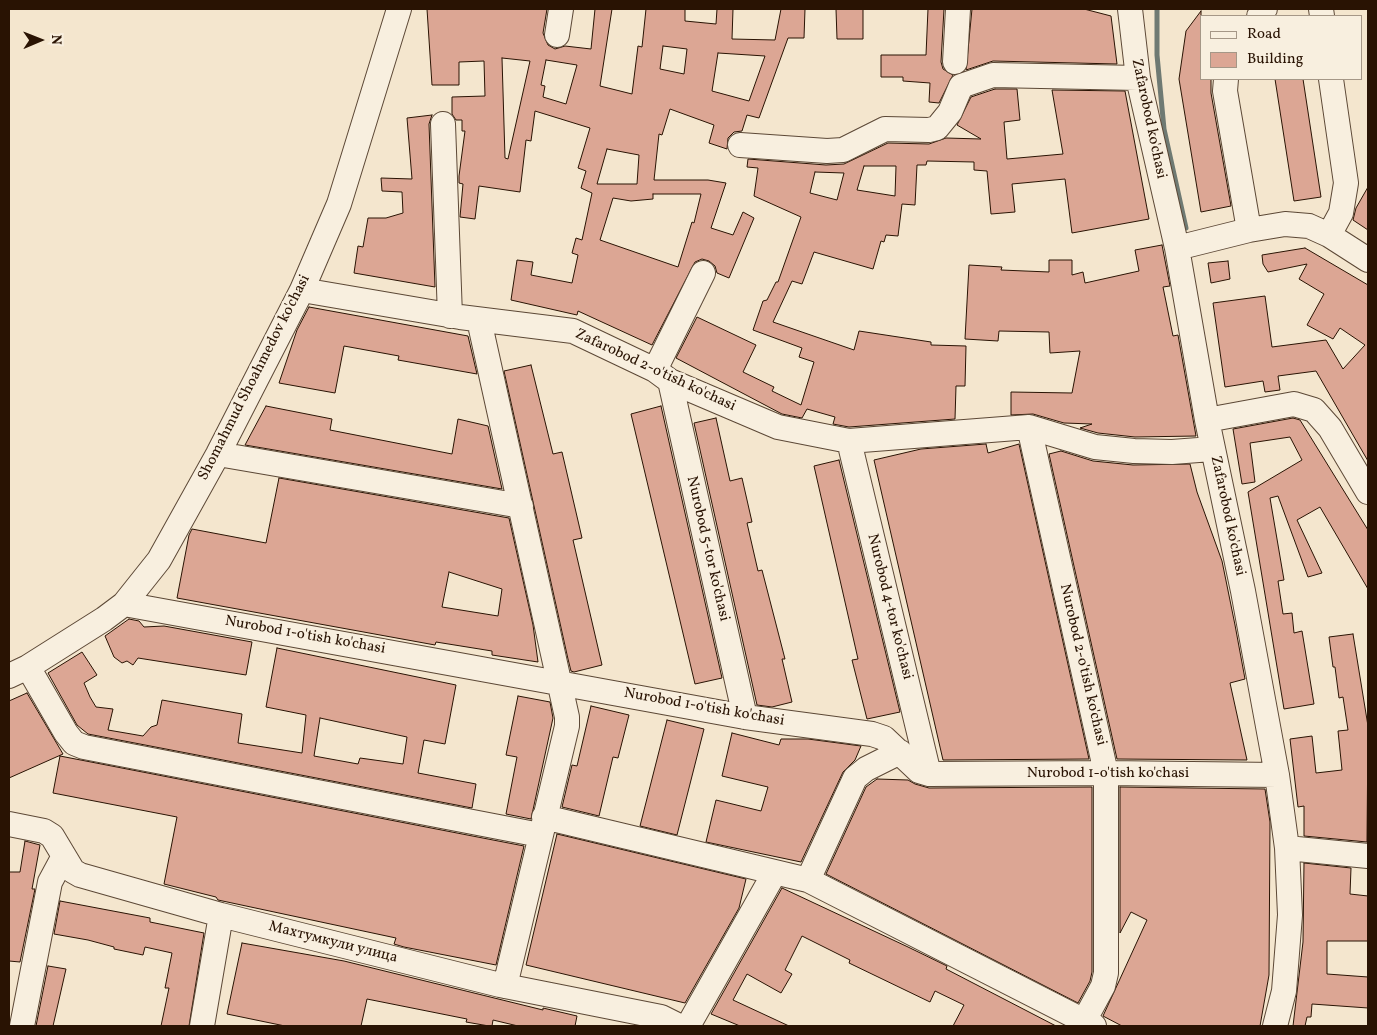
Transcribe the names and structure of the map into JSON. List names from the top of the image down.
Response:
{
  "streets": {
    "street": [
      "Zafarobod ko'chasi",
      "Zafarobod 2-o'tish ko'chasi",
      "Shomahmud Shoahmedov ko'chasi",
      "Nurobod 5-tor ko'chasi",
      "Nurobod 4-tor ko'chasi",
      "Nurobod 1-o'tish ko'chasi",
      "Nurobod 2-o'tish ko'chasi",
      "Махтумкули улица"
    ]
  },
  "crossings": [
    ["Zafarobod ko'chasi", "Zafarobod 2-o'tish ko'chasi"],
    ["Zafarobod ko'chasi", "Nurobod 1-o'tish ko'chasi"],
    ["Zafarobod 2-o'tish ko'chasi", "Shomahmud Shoahmedov ko'chasi"],
    ["Zafarobod 2-o'tish ko'chasi", "Nurobod 5-tor ko'chasi"],
    ["Zafarobod 2-o'tish ko'chasi", "Nurobod 4-tor ko'chasi"],
    ["Zafarobod 2-o'tish ko'chasi", "Nurobod 2-o'tish ko'chasi"],
    ["Shomahmud Shoahmedov ko'chasi", "Nurobod 1-o'tish ko'chasi"],
    ["Nurobod 5-tor ko'chasi", "Nurobod 1-o'tish ko'chasi"],
    ["Nurobod 4-tor ko'chasi", "Nurobod 1-o'tish ko'chasi"],
    ["Nurobod 1-o'tish ko'chasi", "Nurobod 2-o'tish ko'chasi"]
  ],
  "legend": ["Road", "Building"],
  "north": "right"
}
